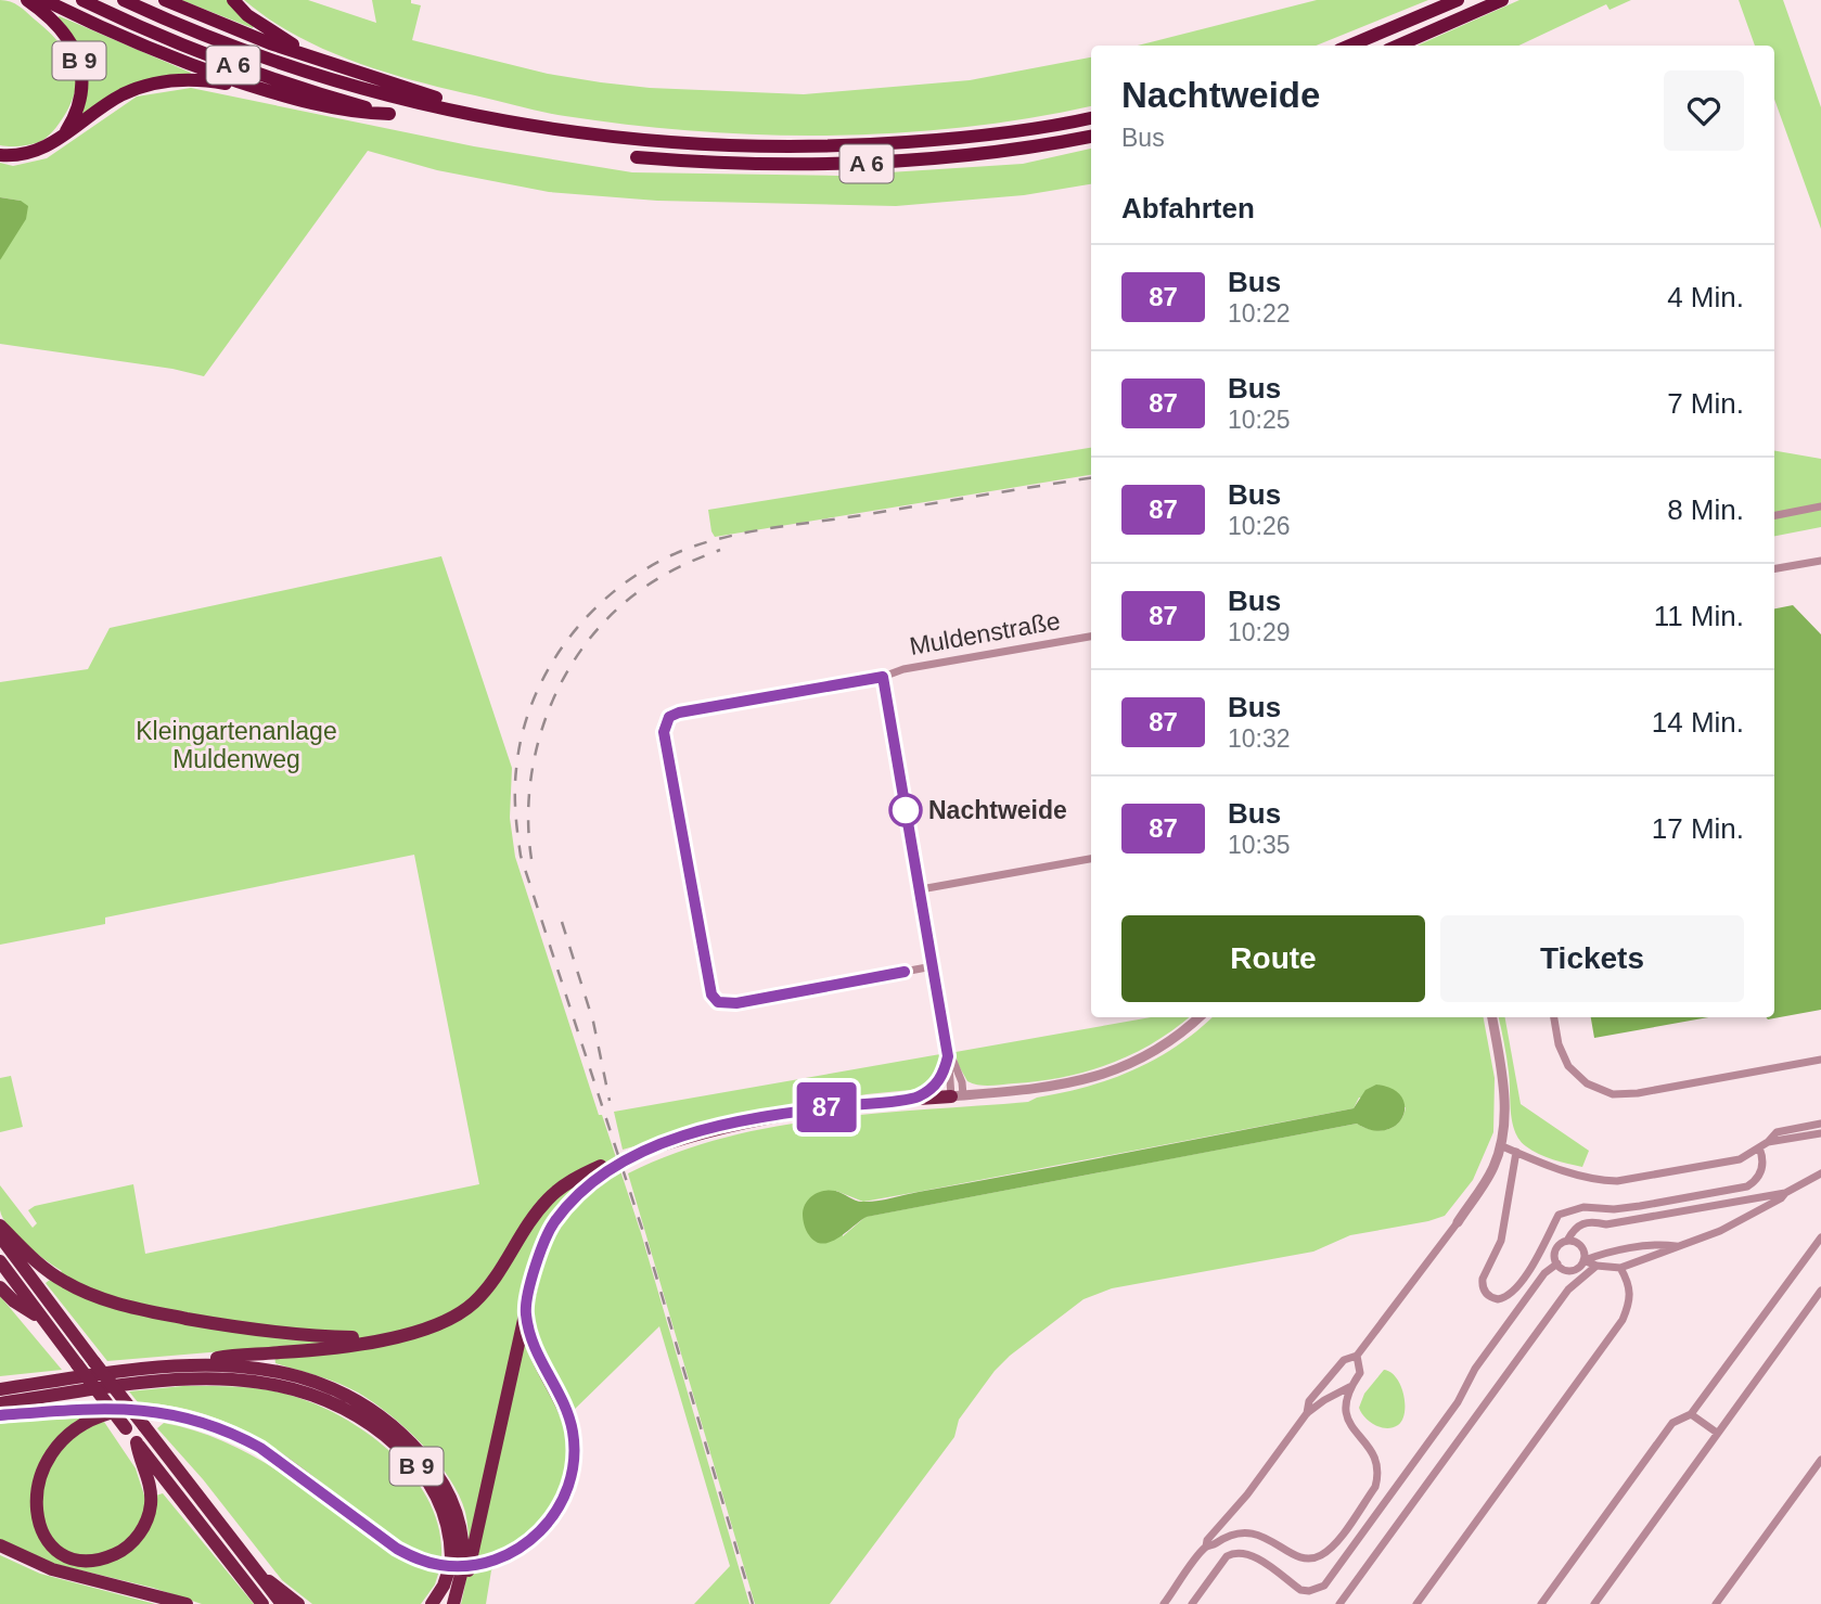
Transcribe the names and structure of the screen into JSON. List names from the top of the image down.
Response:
{
  "streets": {
    "highway": ["B 9", "A 6"],
    "street": ["Muldenstraße"]
  },
  "crossings": [
    ["B 9", "A 6"]
  ],
  "parks": ["Kleingartenanlage Muldenweg"],
  "places": ["Nachtweide"],
  "lines": ["bus line 87"],
  "page": {
    "on_map": "87",
    "heading": [
      ["Nachtweide", "Bus"],
      "Abfahrten"
    ],
    "list": [
      {
        "mark": "87",
        "name": "Bus",
        "note": "10:22",
        "value": "4 Min."
      },
      {
        "mark": "87",
        "name": "Bus",
        "note": "10:25",
        "value": "7 Min."
      },
      {
        "mark": "87",
        "name": "Bus",
        "note": "10:26",
        "value": "8 Min."
      },
      {
        "mark": "87",
        "name": "Bus",
        "note": "10:29",
        "value": "11 Min."
      },
      {
        "mark": "87",
        "name": "Bus",
        "note": "10:32",
        "value": "14 Min."
      },
      {
        "mark": "87",
        "name": "Bus",
        "note": "10:35",
        "value": "17 Min."
      }
    ],
    "buttons": ["Route", "Tickets"]
  }
}
